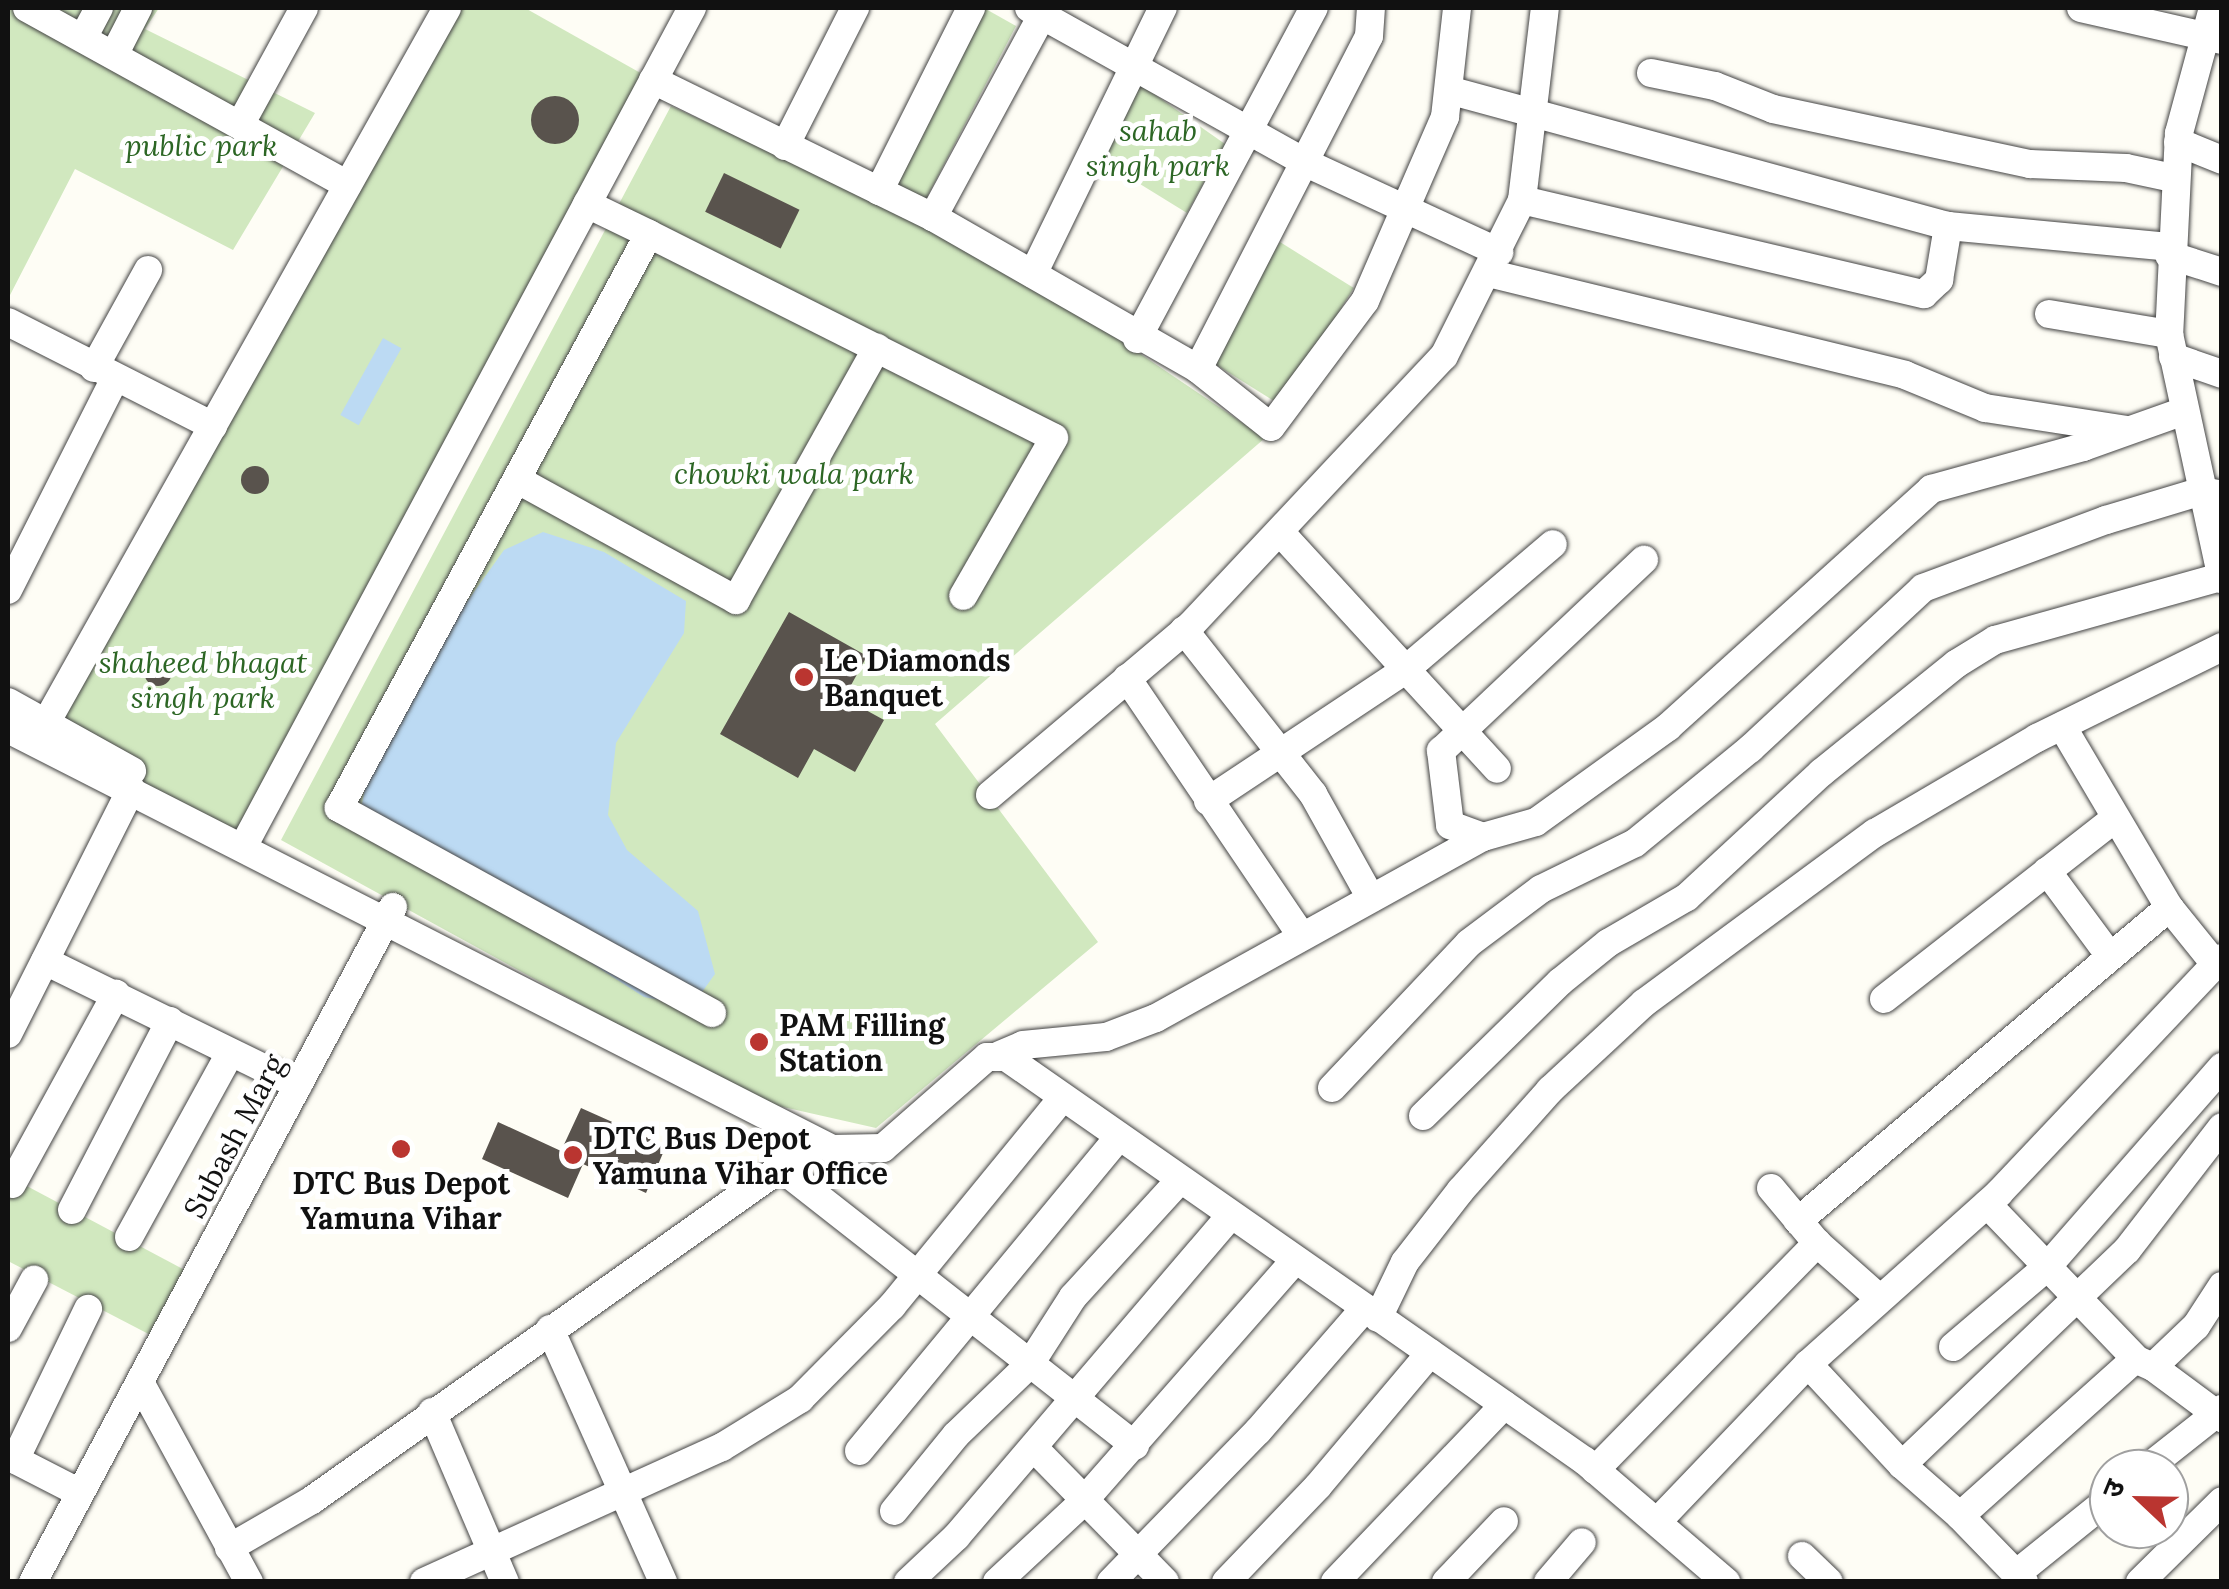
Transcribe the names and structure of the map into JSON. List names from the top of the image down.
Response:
{
  "streets": {
    "street": ["Subash Marg"]
  },
  "parks": [
    "sahab singh park",
    "public park",
    "chowki wala park",
    "shaheed bhagat singh park"
  ],
  "places": [
    "Le Diamonds Banquet",
    "PAM Filling Station",
    "DTC Bus Depot Yamuna Vihar",
    "DTC Bus Depot Yamuna Vihar Office"
  ],
  "north": "left"
}
